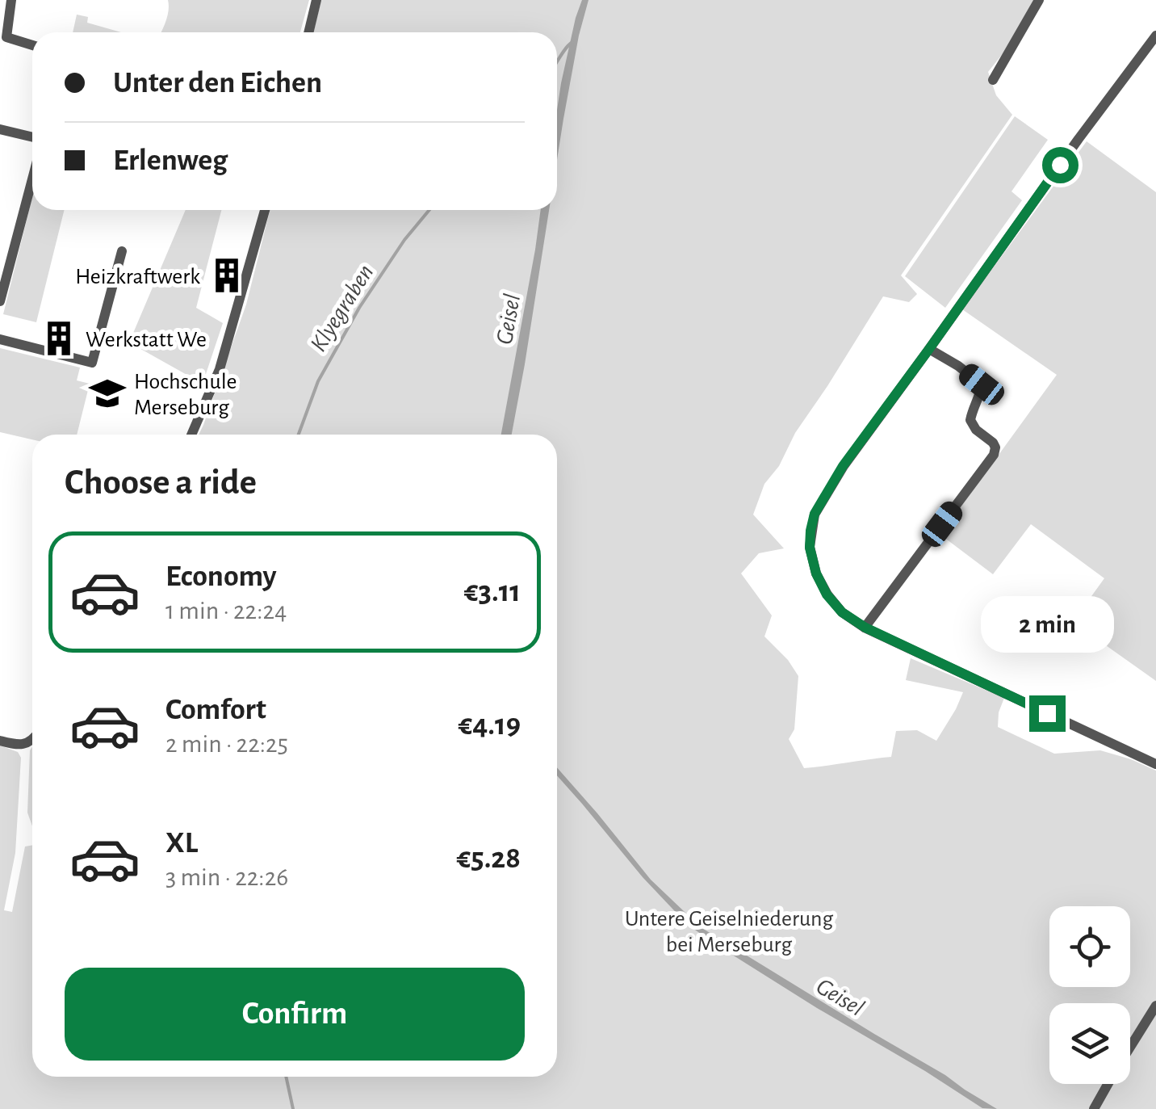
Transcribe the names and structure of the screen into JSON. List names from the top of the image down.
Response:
{
  "water": ["Klyegraben", "Geisel"],
  "parks": ["Untere Geiselniederung bei Merseburg"],
  "places": {
    "building": ["Heizkraftwerk", "Werkstatt We"],
    "school or university": ["Hochschule Merseburg"]
  },
  "page": {
    "banner": ["Unter den Eichen", "Erlenweg"],
    "heading": "Choose a ride",
    "list": [
      {
        "name": "Economy",
        "note": "1 min · 22:24",
        "value": "€3.11"
      },
      {
        "name": "Comfort",
        "note": "2 min · 22:25",
        "value": "€4.19"
      },
      {
        "name": "XL",
        "note": "3 min · 22:26",
        "value": "€5.28"
      }
    ],
    "bubble": "2 min",
    "buttons": "Confirm"
  }
}
